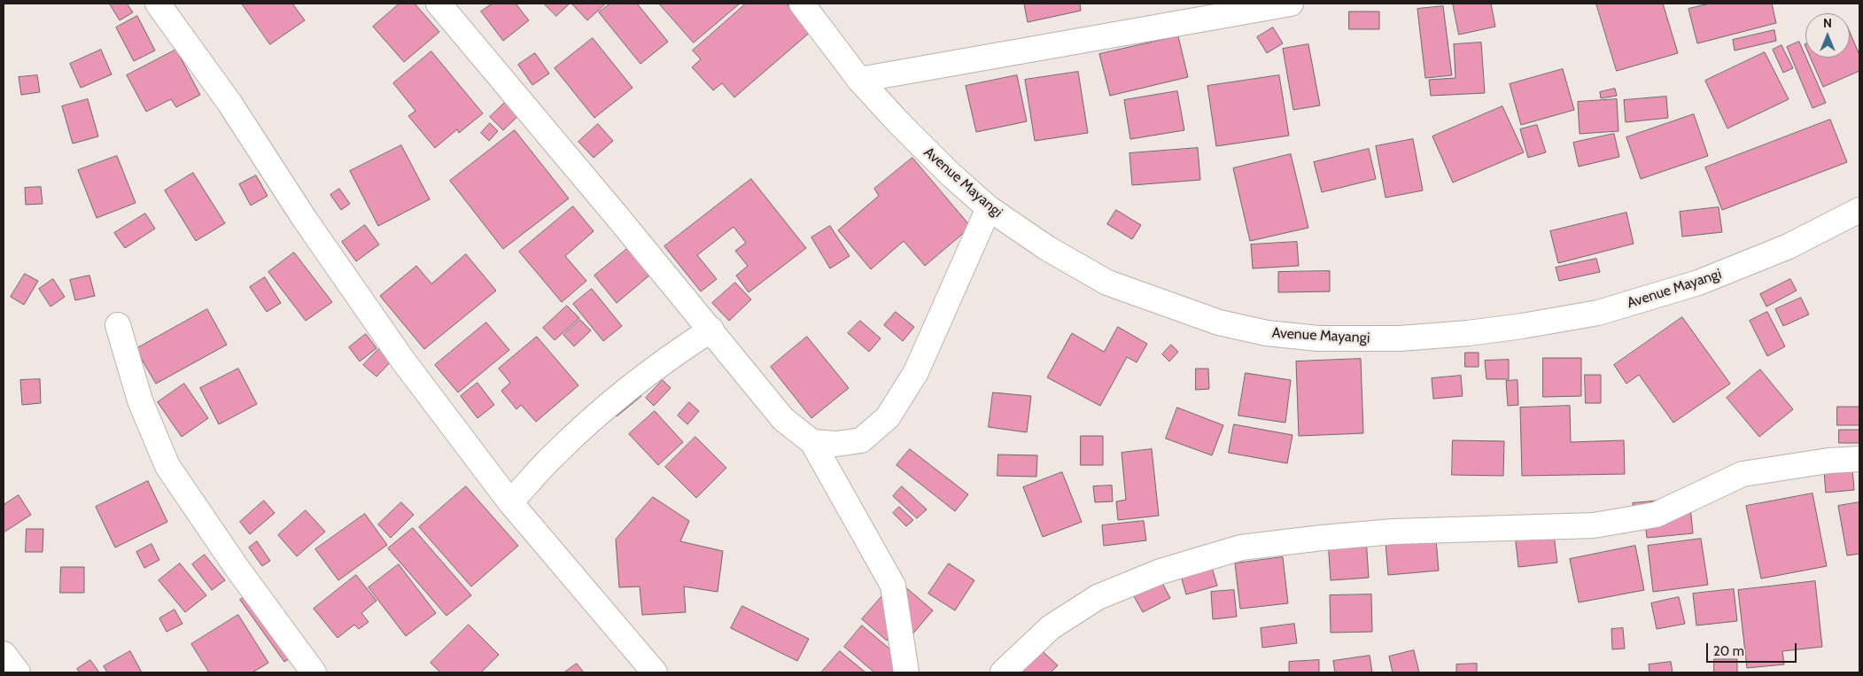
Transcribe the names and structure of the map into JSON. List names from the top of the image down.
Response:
{
  "streets": {
    "street": ["Avenue Mayangi"]
  },
  "scale_bar": "20 m",
  "north": "top"
}
